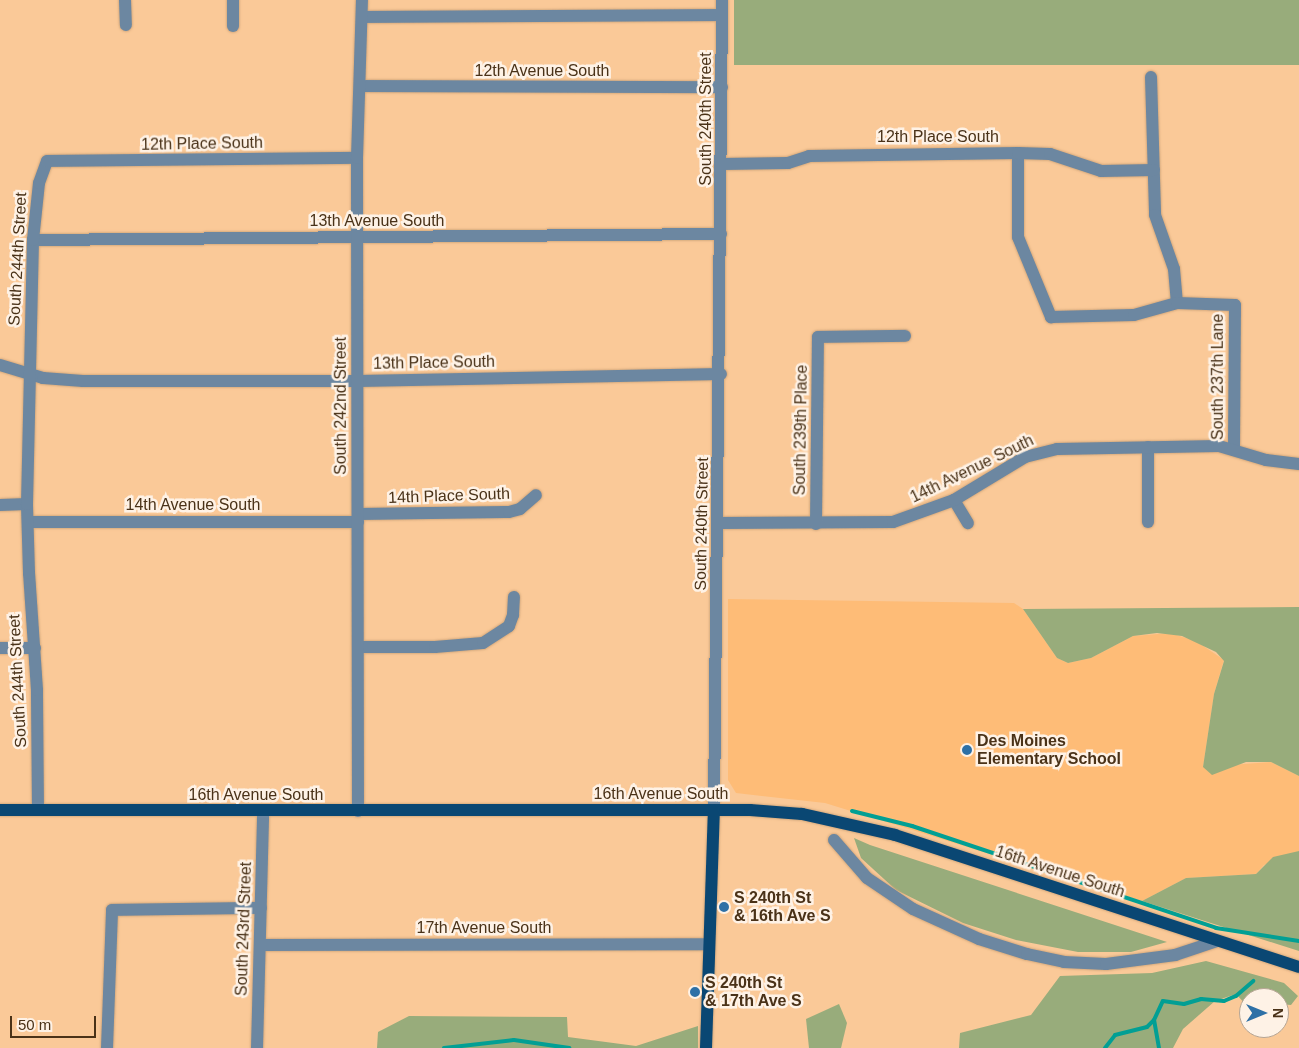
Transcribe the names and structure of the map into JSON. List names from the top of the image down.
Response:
{
  "streets": {
    "main road": ["South 240th Street", "16th Avenue South"],
    "street": [
      "12th Avenue South",
      "12th Place South",
      "13th Avenue South",
      "South 244th Street",
      "13th Place South",
      "South 237th Lane",
      "South 242nd Street",
      "South 239th Place",
      "14th Avenue South",
      "14th Place South",
      "17th Avenue South",
      "South 243rd Street"
    ]
  },
  "crossings": [
    ["12th Avenue South", "South 240th Street"],
    ["12th Avenue South", "South 242nd Street"],
    ["South 240th Street", "12th Place South"],
    ["South 240th Street", "13th Avenue South"],
    ["South 240th Street", "13th Place South"],
    ["South 240th Street", "14th Avenue South"],
    ["South 240th Street", "16th Avenue South"],
    ["South 240th Street", "17th Avenue South"],
    ["12th Place South", "South 244th Street"],
    ["12th Place South", "South 242nd Street"],
    ["13th Avenue South", "South 244th Street"],
    ["13th Avenue South", "South 242nd Street"],
    ["South 244th Street", "13th Place South"],
    ["South 244th Street", "14th Avenue South"],
    ["South 244th Street", "16th Avenue South"],
    ["13th Place South", "South 242nd Street"],
    ["South 237th Lane", "14th Avenue South"],
    ["South 242nd Street", "14th Avenue South"],
    ["South 242nd Street", "14th Place South"],
    ["South 242nd Street", "16th Avenue South"],
    ["South 239th Place", "14th Avenue South"],
    ["14th Avenue South", "14th Place South"],
    ["16th Avenue South", "South 243rd Street"],
    ["17th Avenue South", "South 243rd Street"]
  ],
  "places": ["Des Moines Elementary School", "S 240th St & 16th Ave S", "S 240th St & 17th Ave S"],
  "scale_bar": "50 m",
  "north": "right"
}
